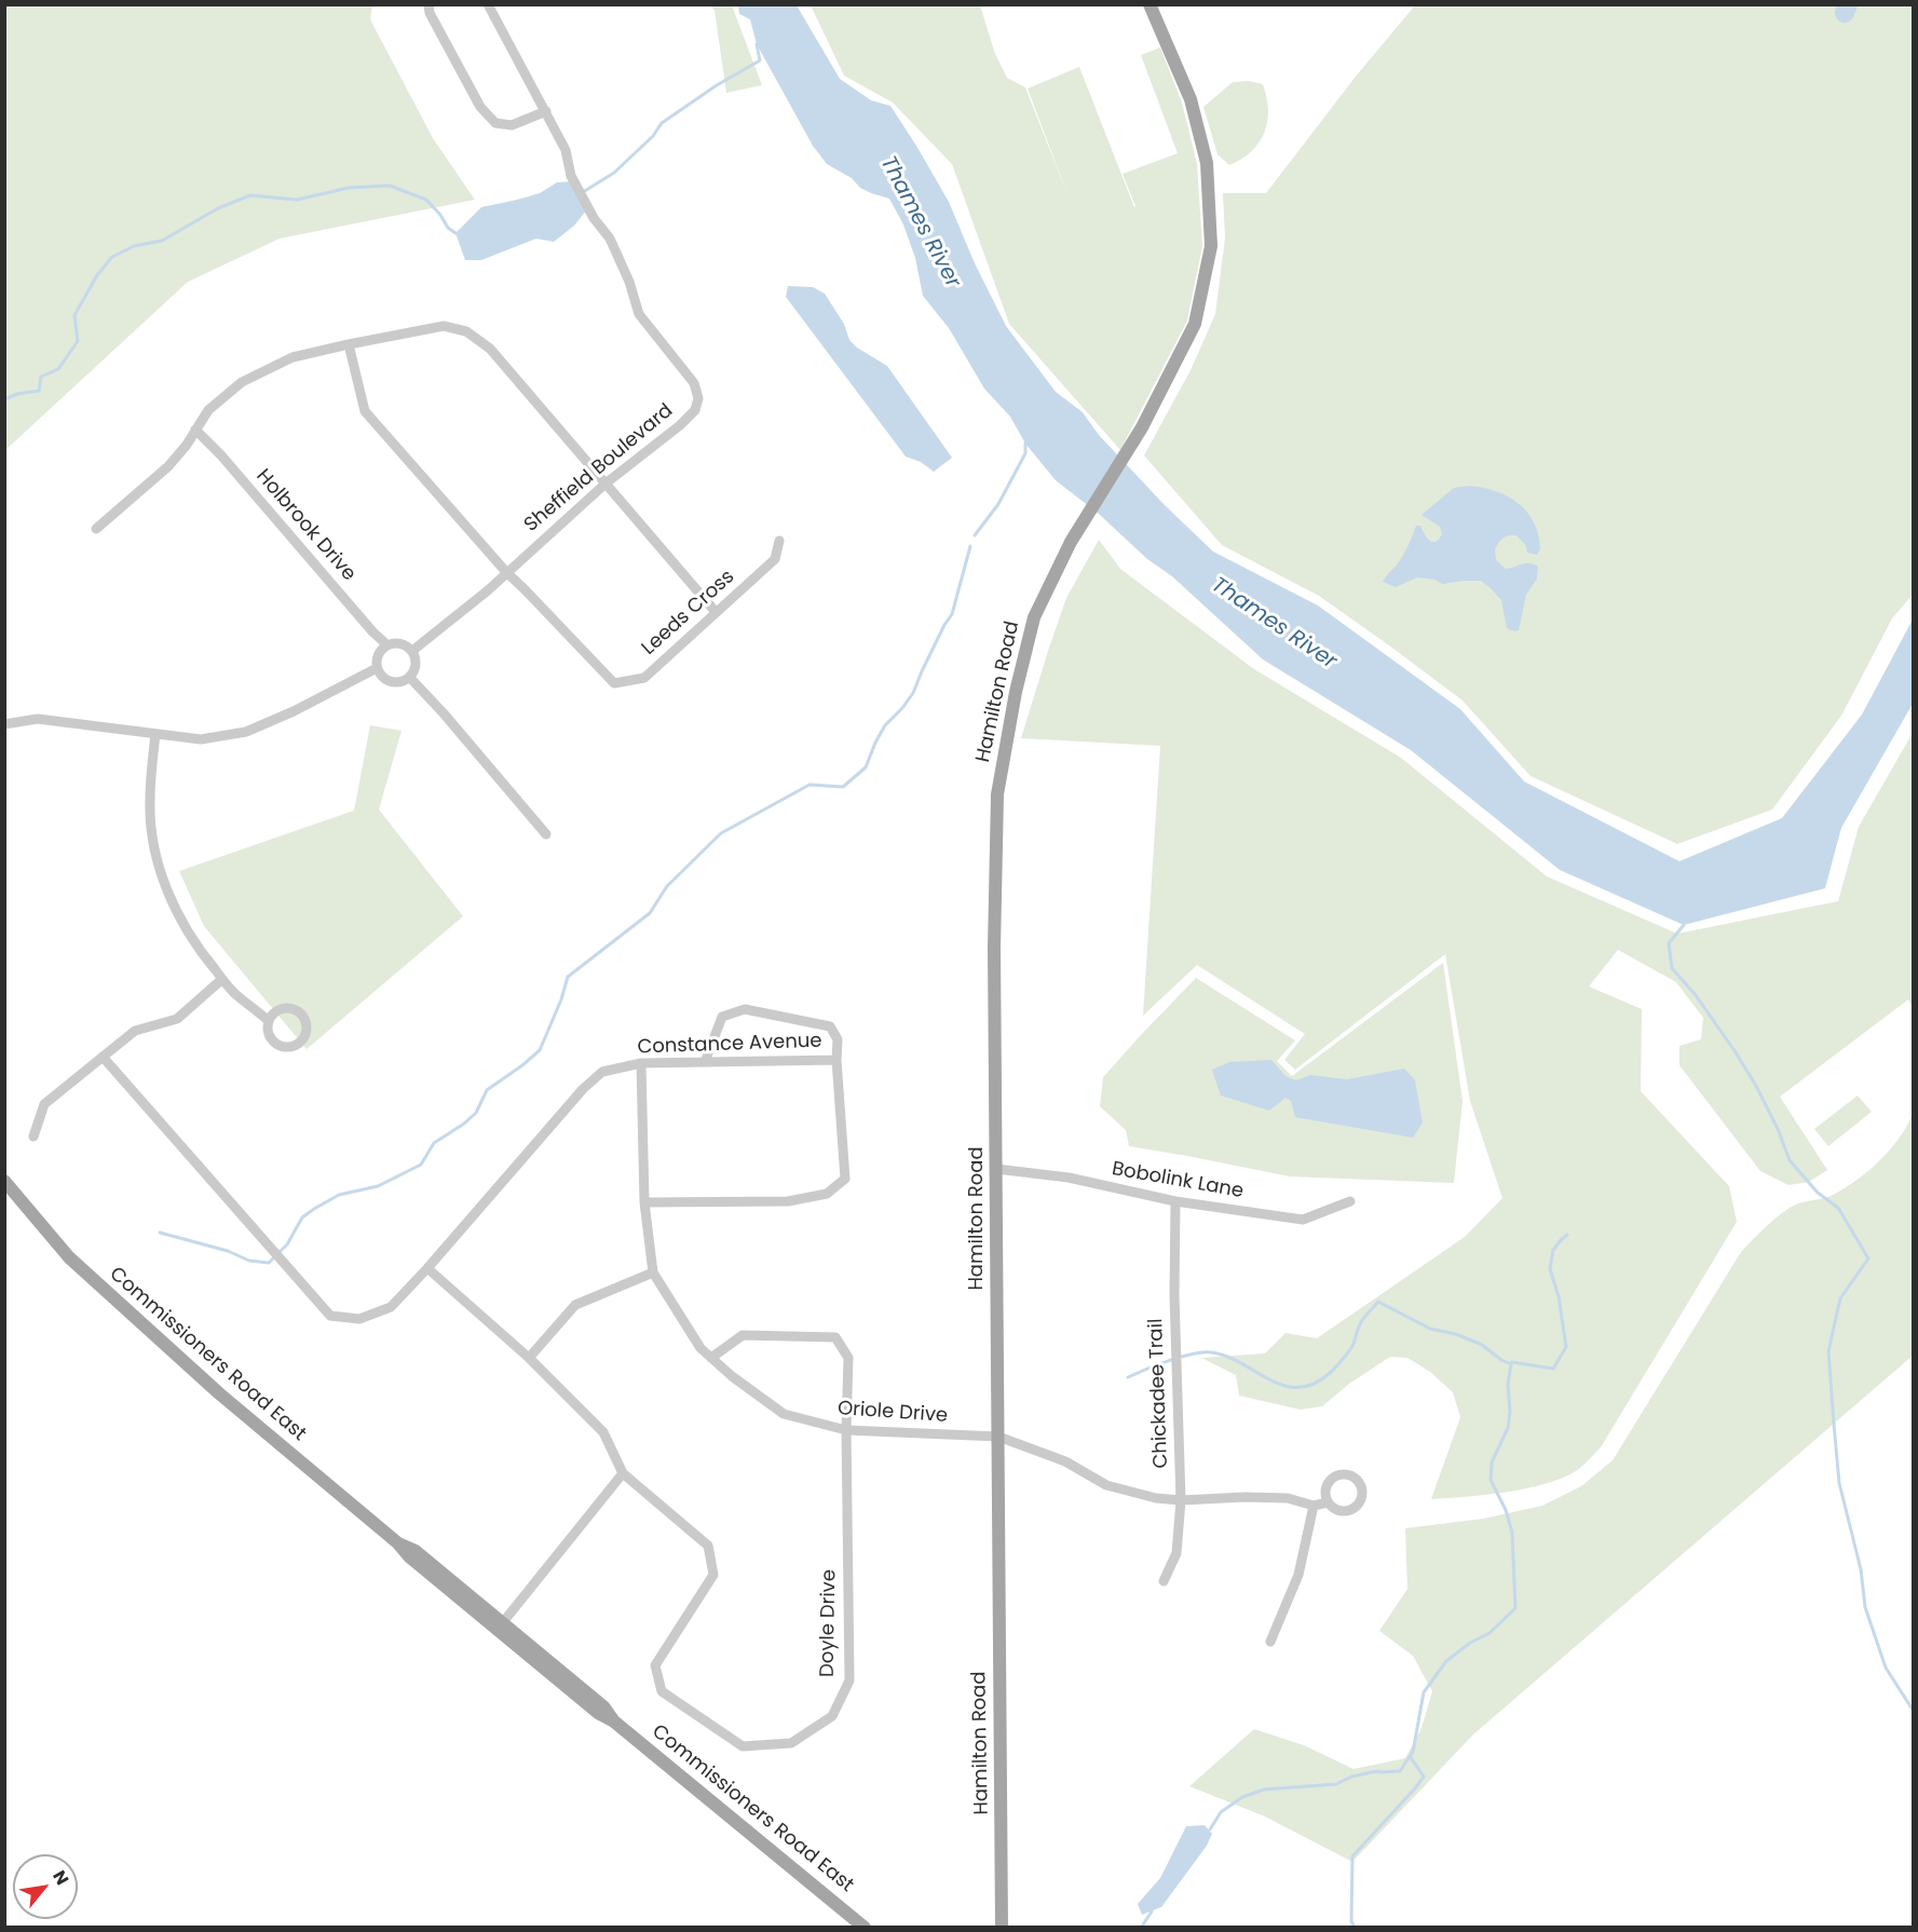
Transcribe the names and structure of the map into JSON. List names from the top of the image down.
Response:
{
  "streets": {
    "main road": ["Hamilton Road", "Commissioners Road East"],
    "street": [
      "Sheffield Boulevard",
      "Holbrook Drive",
      "Leeds Cross",
      "Constance Avenue",
      "Bobolink Lane",
      "Chickadee Trail",
      "Oriole Drive",
      "Doyle Drive"
    ]
  },
  "crossings": [
    ["Sheffield Boulevard", "Holbrook Drive"],
    ["Sheffield Boulevard", "Leeds Cross"],
    ["Hamilton Road", "Bobolink Lane"],
    ["Hamilton Road", "Oriole Drive"],
    ["Constance Avenue", "Oriole Drive"],
    ["Constance Avenue", "Doyle Drive"],
    ["Bobolink Lane", "Chickadee Trail"],
    ["Chickadee Trail", "Oriole Drive"],
    ["Oriole Drive", "Doyle Drive"]
  ],
  "water": ["Thames River"],
  "north": "top right"
}
